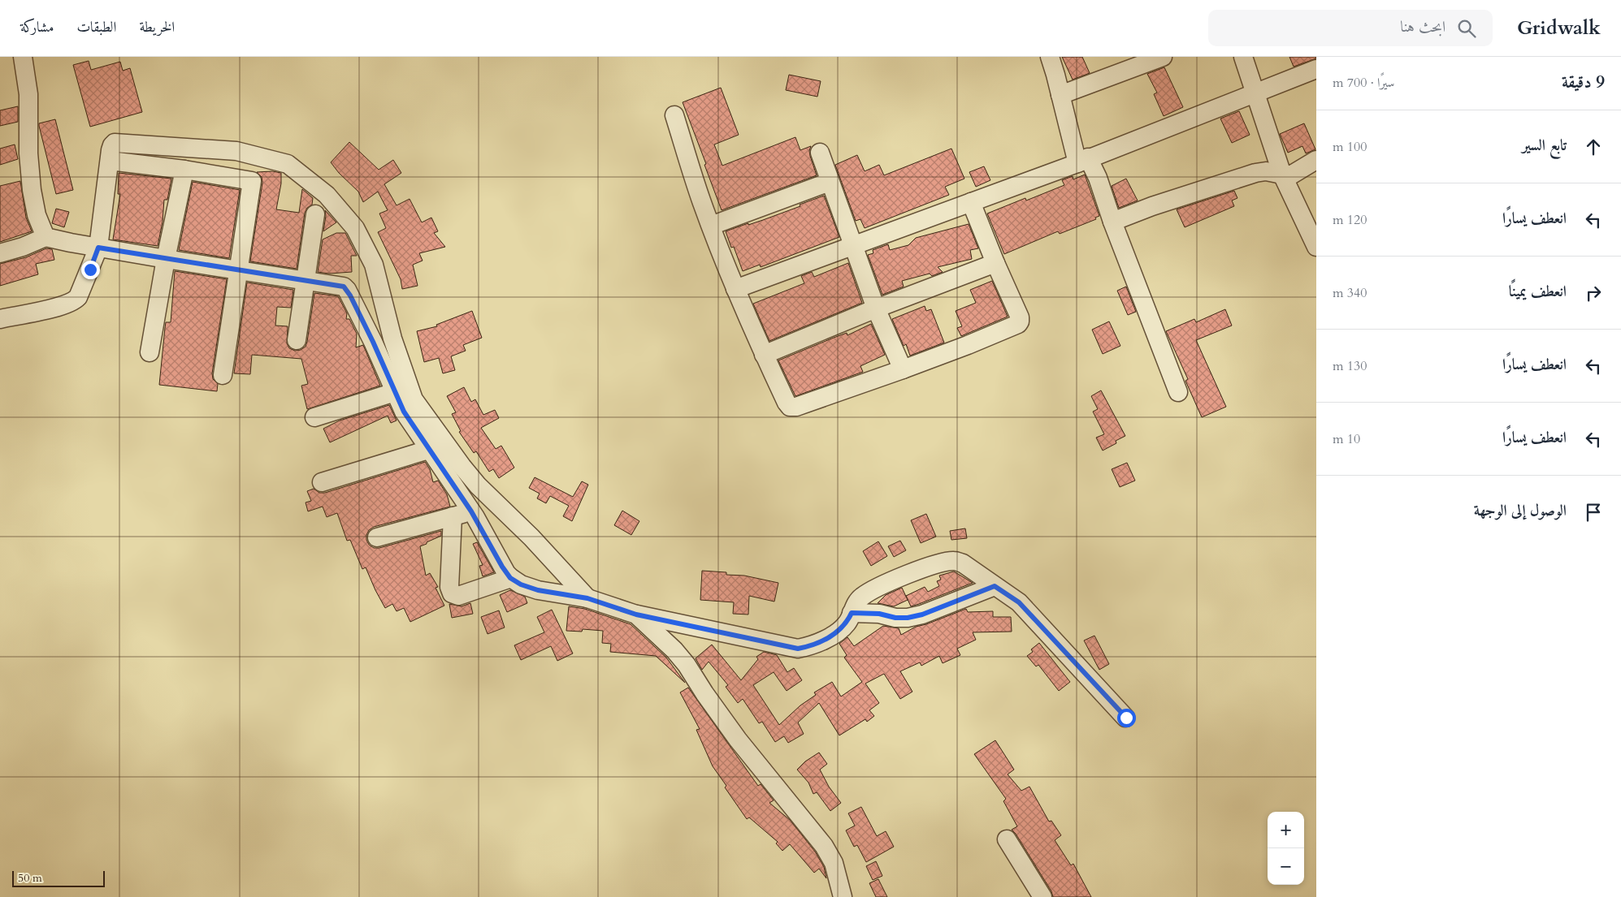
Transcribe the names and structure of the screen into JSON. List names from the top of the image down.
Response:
{
  "scale_bar": "50 m",
  "page": {
    "header": "Gridwalk",
    "search": "ابحث هنا",
    "nav": ["الخريطة", "الطبقات", "مشاركة"],
    "heading": ["9 دقيقة", "سيرًا · 700 m"],
    "list": [
      ["تابع السير", "100 m"],
      ["انعطف يسارًا", "120 m"],
      ["انعطف يمينًا", "340 m"],
      ["انعطف يسارًا", "130 m"],
      ["انعطف يسارًا", "10 m"],
      "الوصول إلى الوجهة"
    ],
    "map_buttons": ["+", "−"],
    "scale": "50 m"
  }
}
